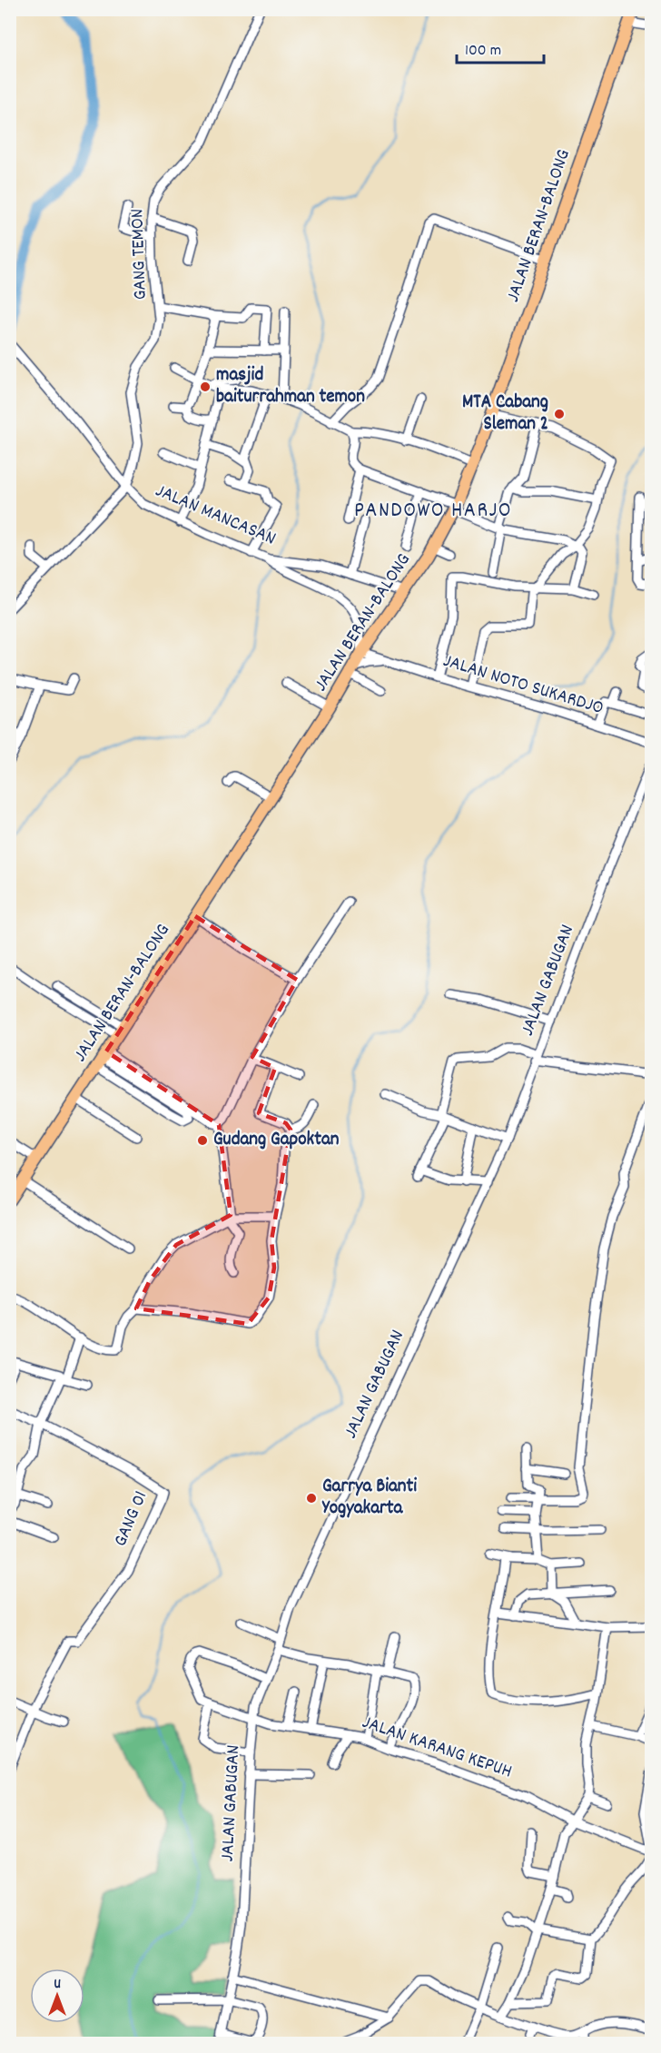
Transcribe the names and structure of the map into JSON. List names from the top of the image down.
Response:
{
  "streets": {
    "main road": ["JALAN BERAN-BALONG"],
    "street": [
      "GANG TEMON",
      "JALAN MANCASAN",
      "JALAN NOTO SUKARDJO",
      "JALAN GABUGAN",
      "GANG 01",
      "JALAN KARANG KEPUH"
    ]
  },
  "crossings": [
    ["JALAN BERAN-BALONG", "JALAN MANCASAN"],
    ["JALAN BERAN-BALONG", "JALAN NOTO SUKARDJO"],
    ["GANG TEMON", "JALAN MANCASAN"],
    ["JALAN GABUGAN", "JALAN KARANG KEPUH"]
  ],
  "districts": ["PANDOWO HARJO"],
  "places": [
    "masjid baiturrahman temon",
    "MTA Cabang Sleman 2",
    "Gudang Gapoktan",
    "Garrya Bianti Yogyakarta"
  ],
  "scale_bar": "100 m",
  "north": "top"
}
